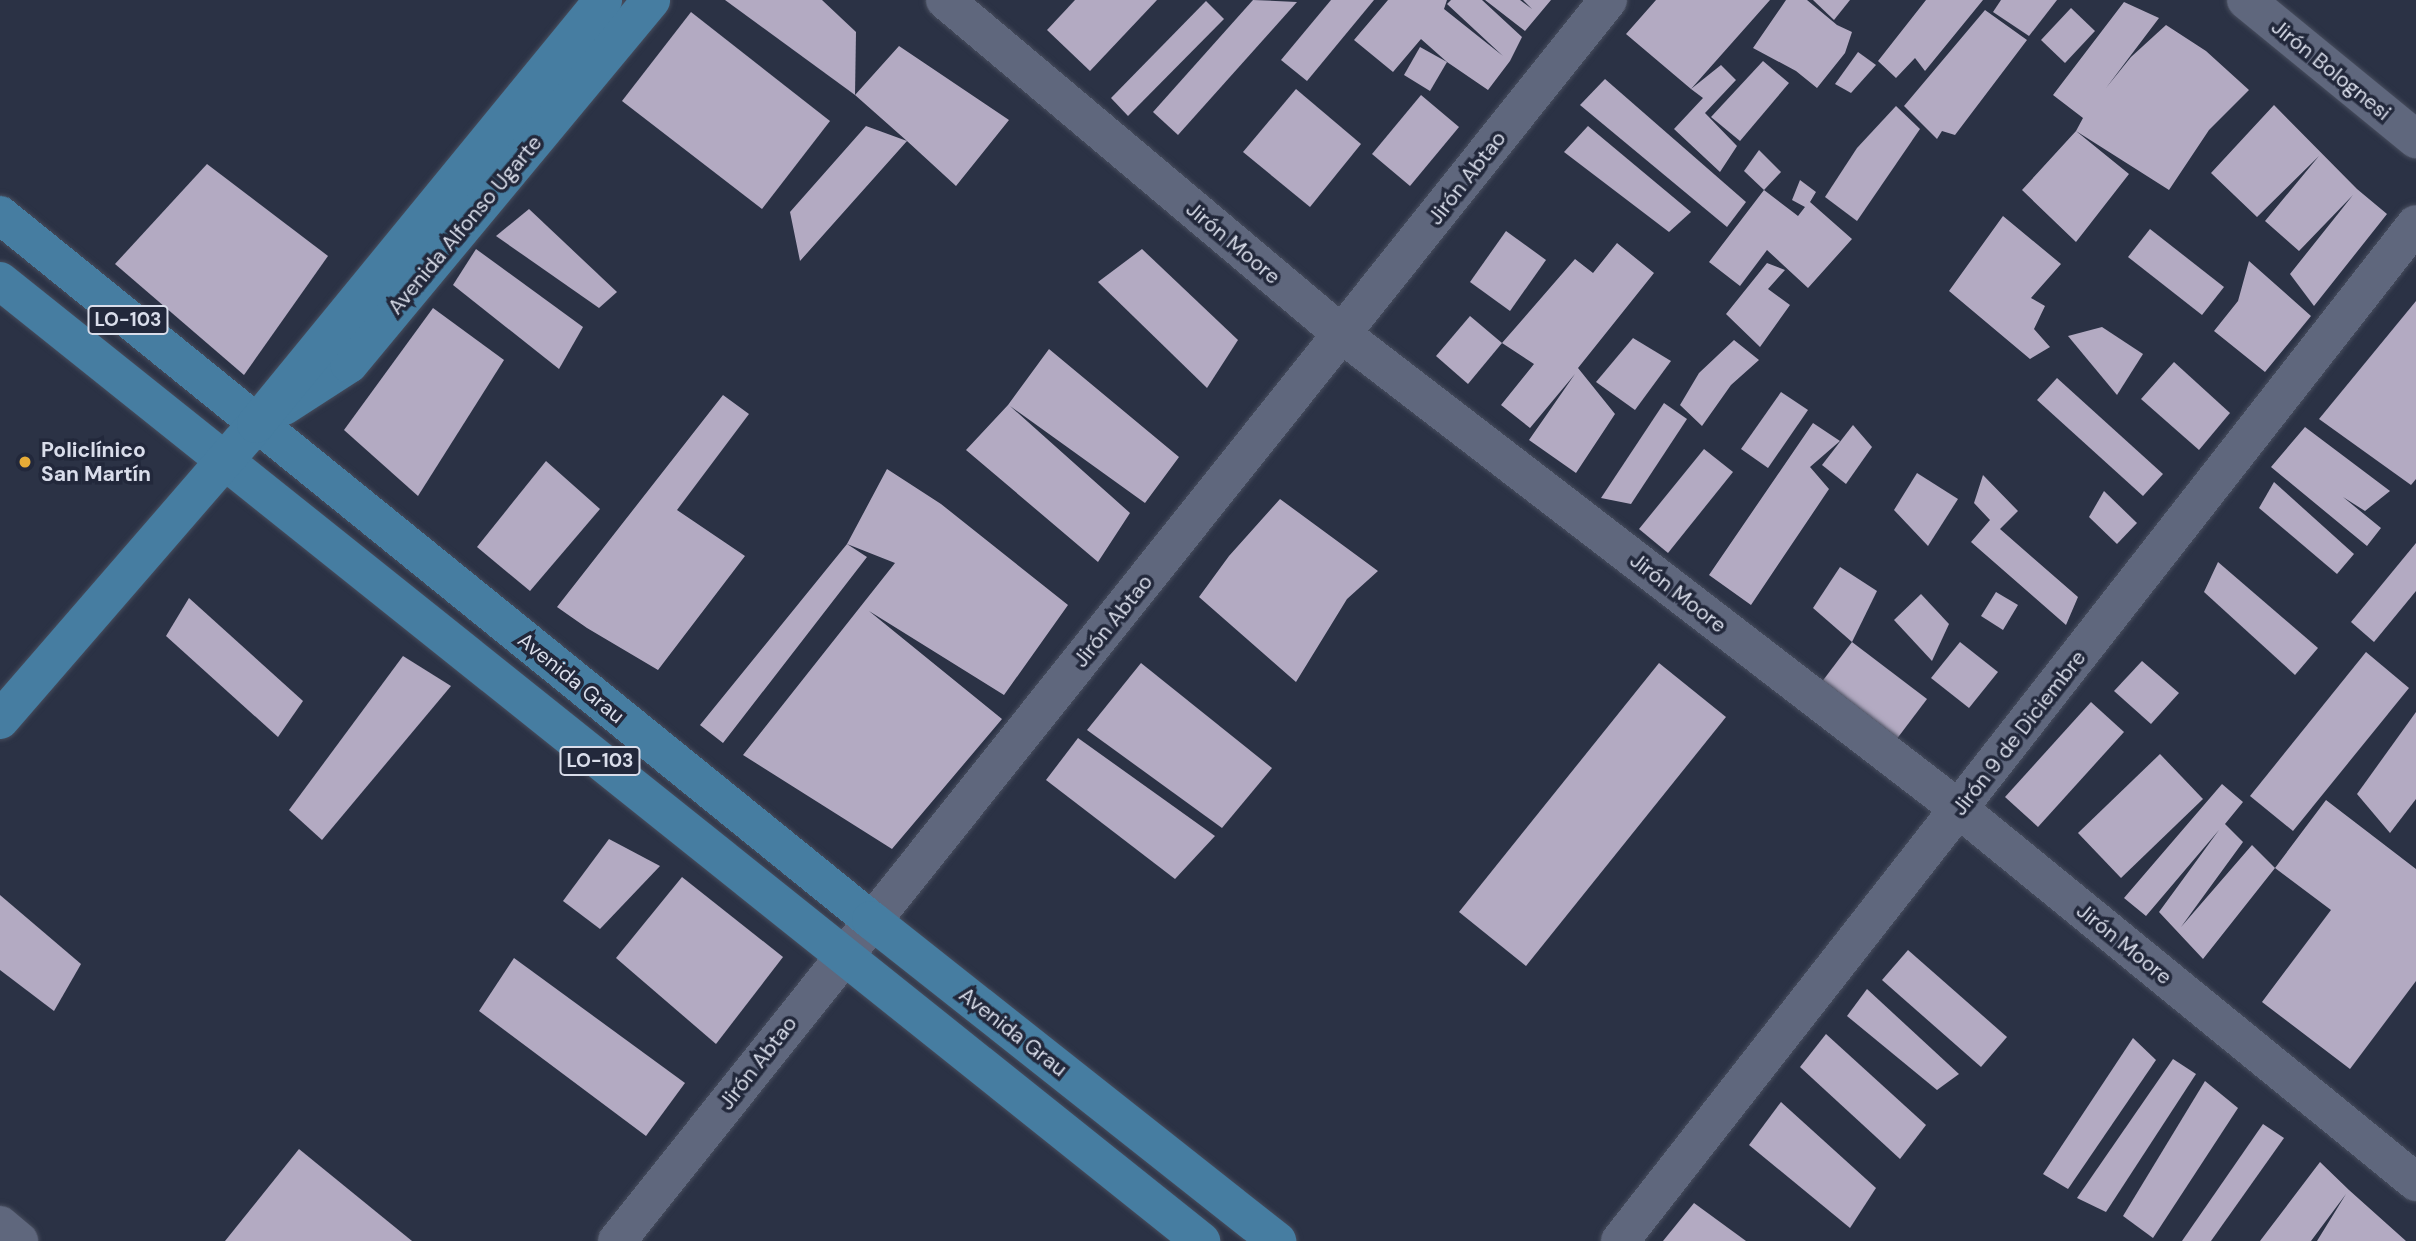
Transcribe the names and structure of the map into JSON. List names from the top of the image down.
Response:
{
  "streets": {
    "main road": ["Avenida Alfonso Ugarte", "LO-103", "Avenida Grau"],
    "street": [
      "Jirón Bolognesi",
      "Jirón Abtao",
      "Jirón Moore",
      "Jirón 9 de Diciembre"
    ]
  },
  "crossings": [
    ["Jirón Abtao", "Jirón Moore"],
    ["Jirón Abtao", "LO-103"],
    ["Jirón Abtao", "Avenida Grau"],
    ["Avenida Alfonso Ugarte", "LO-103"],
    ["Avenida Alfonso Ugarte", "Avenida Grau"],
    ["Jirón Moore", "Jirón 9 de Diciembre"]
  ],
  "places": ["Policlínico San Martín"]
}
